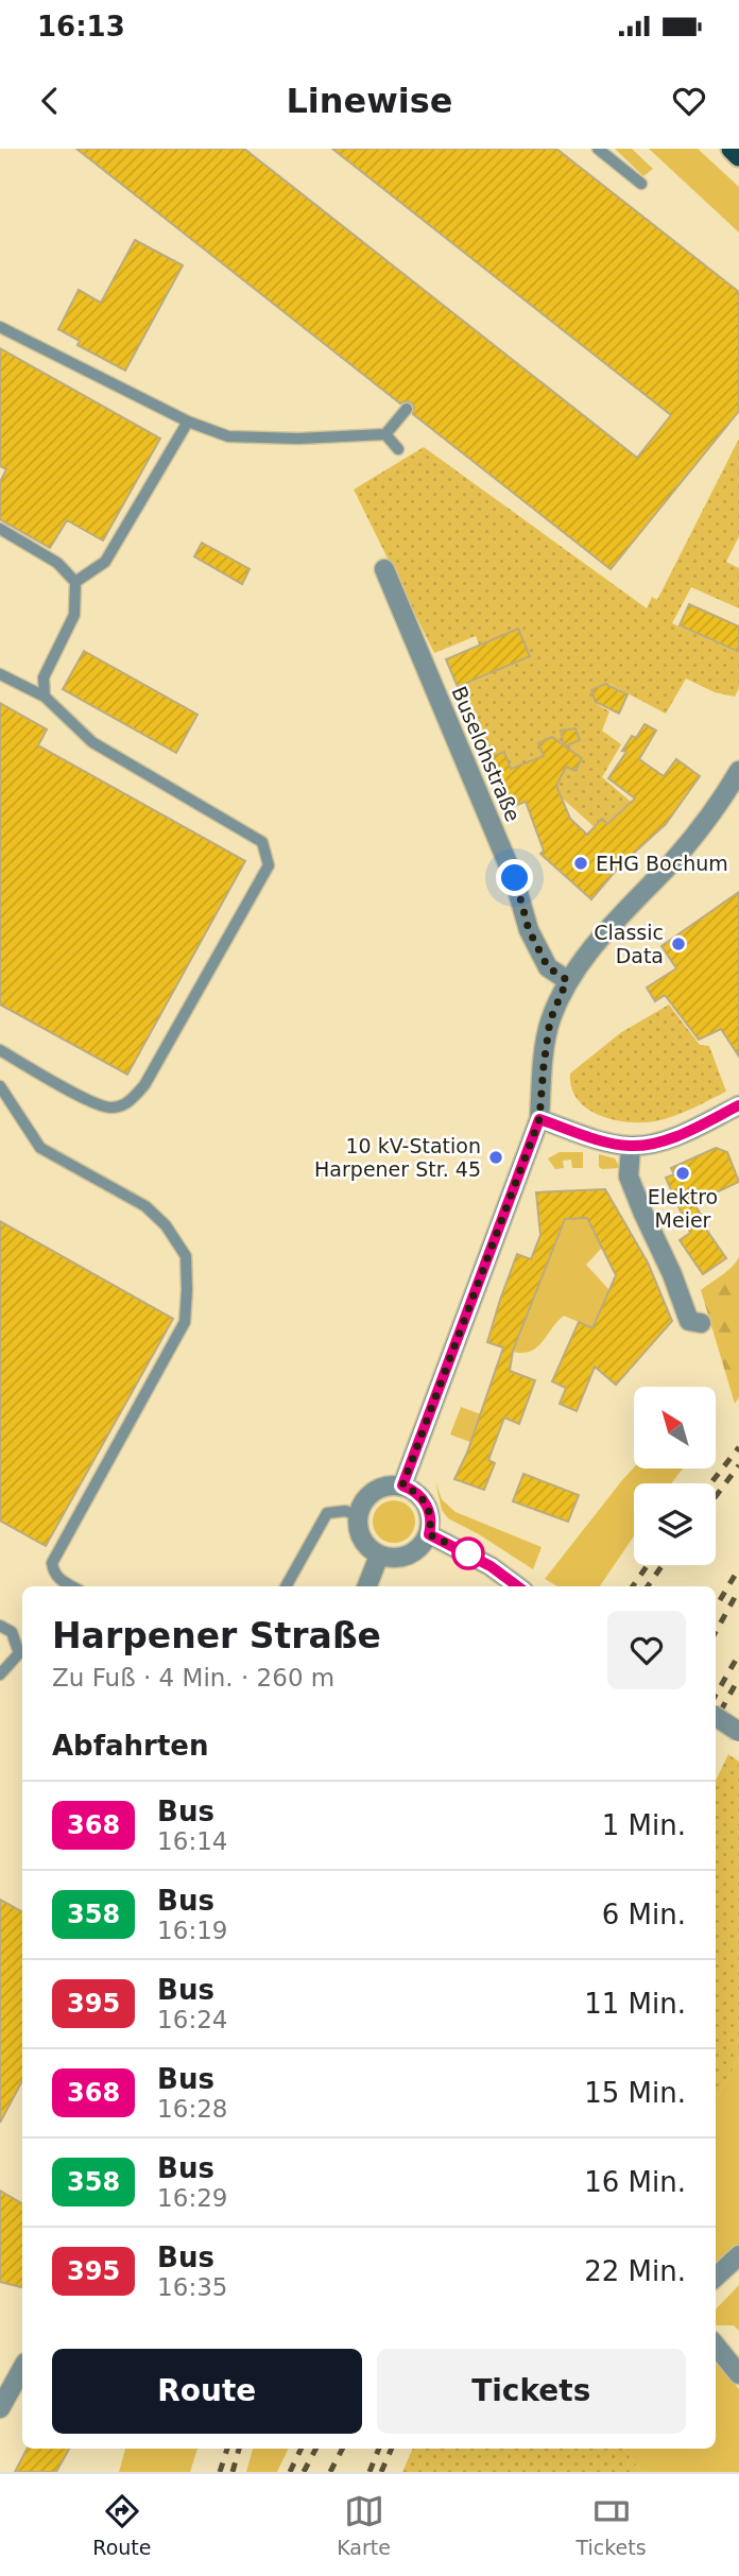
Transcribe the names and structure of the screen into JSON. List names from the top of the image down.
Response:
{
  "streets": {
    "street": ["Buselohstraße"]
  },
  "places": [
    "EHG Bochum",
    "Classic Data",
    "10 kV-Station Harpener Str. 45",
    "Elektro Meier"
  ],
  "lines": ["bus line 368"],
  "north": "top left",
  "page": {
    "status": "16:13",
    "header": "Linewise",
    "heading": [
      ["Harpener Straße", "Zu Fuß · 4 Min. · 260 m"],
      "Abfahrten"
    ],
    "list": [
      {
        "mark": "368",
        "name": "Bus",
        "note": "16:14",
        "value": "1 Min."
      },
      {
        "mark": "358",
        "name": "Bus",
        "note": "16:19",
        "value": "6 Min."
      },
      {
        "mark": "395",
        "name": "Bus",
        "note": "16:24",
        "value": "11 Min."
      },
      {
        "mark": "368",
        "name": "Bus",
        "note": "16:28",
        "value": "15 Min."
      },
      {
        "mark": "358",
        "name": "Bus",
        "note": "16:29",
        "value": "16 Min."
      },
      {
        "mark": "395",
        "name": "Bus",
        "note": "16:35",
        "value": "22 Min."
      }
    ],
    "buttons": ["Route", "Tickets"],
    "tabs": ["Route", "Karte", "Tickets"]
  }
}
